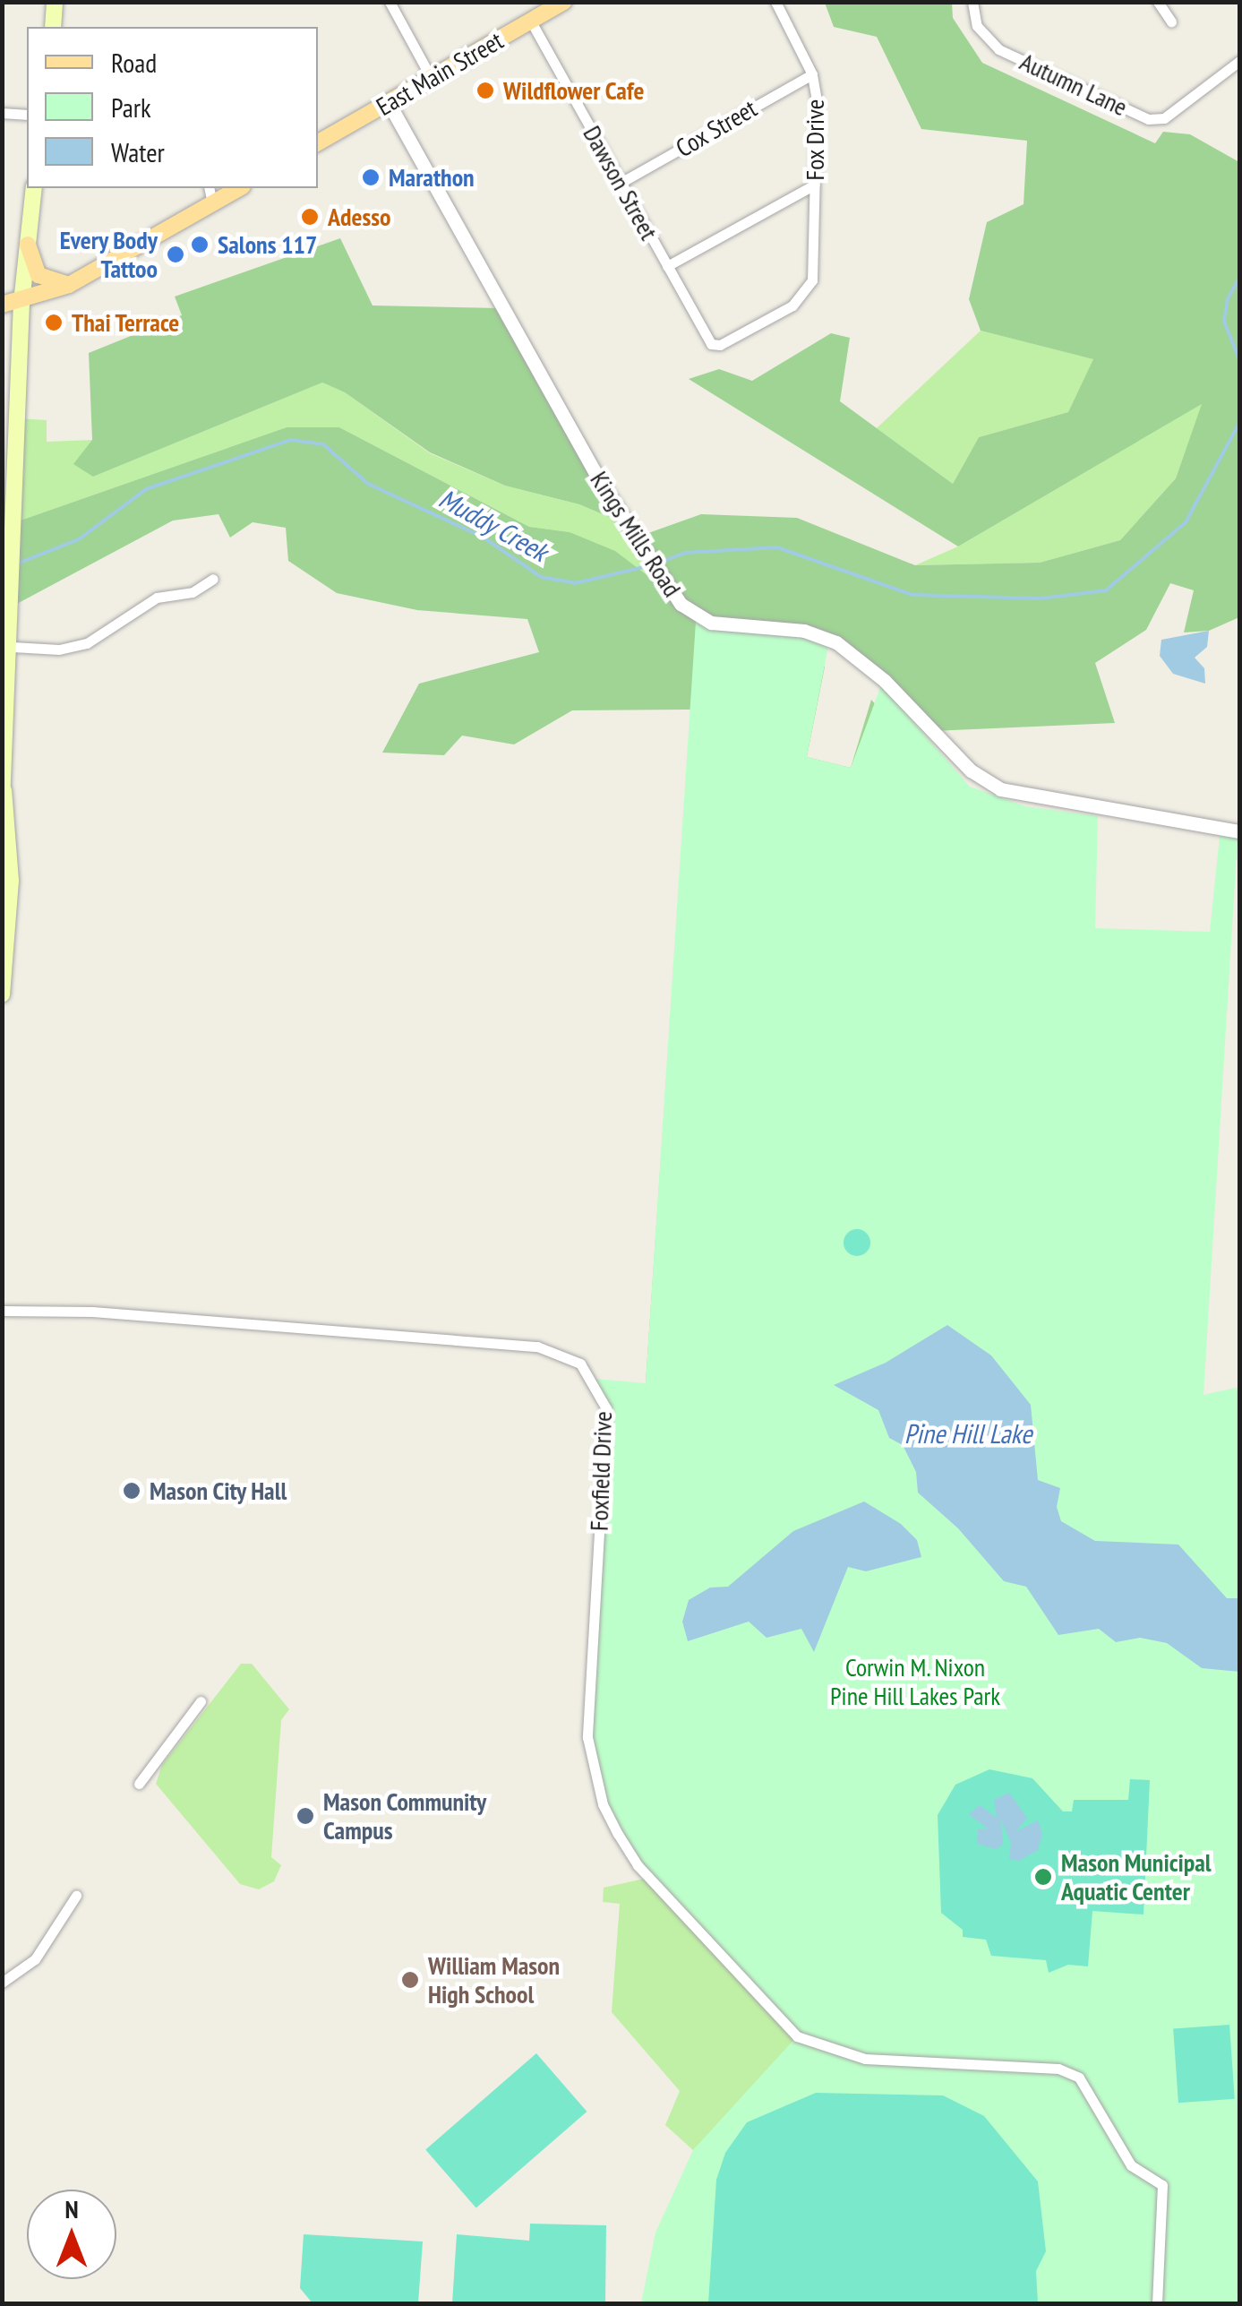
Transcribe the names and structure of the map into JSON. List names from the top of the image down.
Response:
{
  "streets": {
    "main road": ["East Main Street"],
    "street": [
      "Autumn Lane",
      "Cox Street",
      "Fox Drive",
      "Dawson Street",
      "Kings Mills Road",
      "Foxfield Drive"
    ]
  },
  "crossings": [
    ["East Main Street", "Dawson Street"],
    ["East Main Street", "Kings Mills Road"],
    ["Cox Street", "Fox Drive"],
    ["Cox Street", "Dawson Street"],
    ["Fox Drive", "Dawson Street"]
  ],
  "water": ["Muddy Creek", "Pine Hill Lake"],
  "parks": ["Corwin M. Nixon Pine Hill Lakes Park"],
  "places": [
    "Wildflower Cafe",
    "Marathon",
    "Adesso",
    "Salons 117",
    "Every Body Tattoo",
    "Thai Terrace",
    "Mason City Hall",
    "Mason Community Campus",
    "Mason Municipal Aquatic Center",
    "William Mason High School"
  ],
  "legend": ["Road", "Park", "Water"],
  "north": "top"
}
